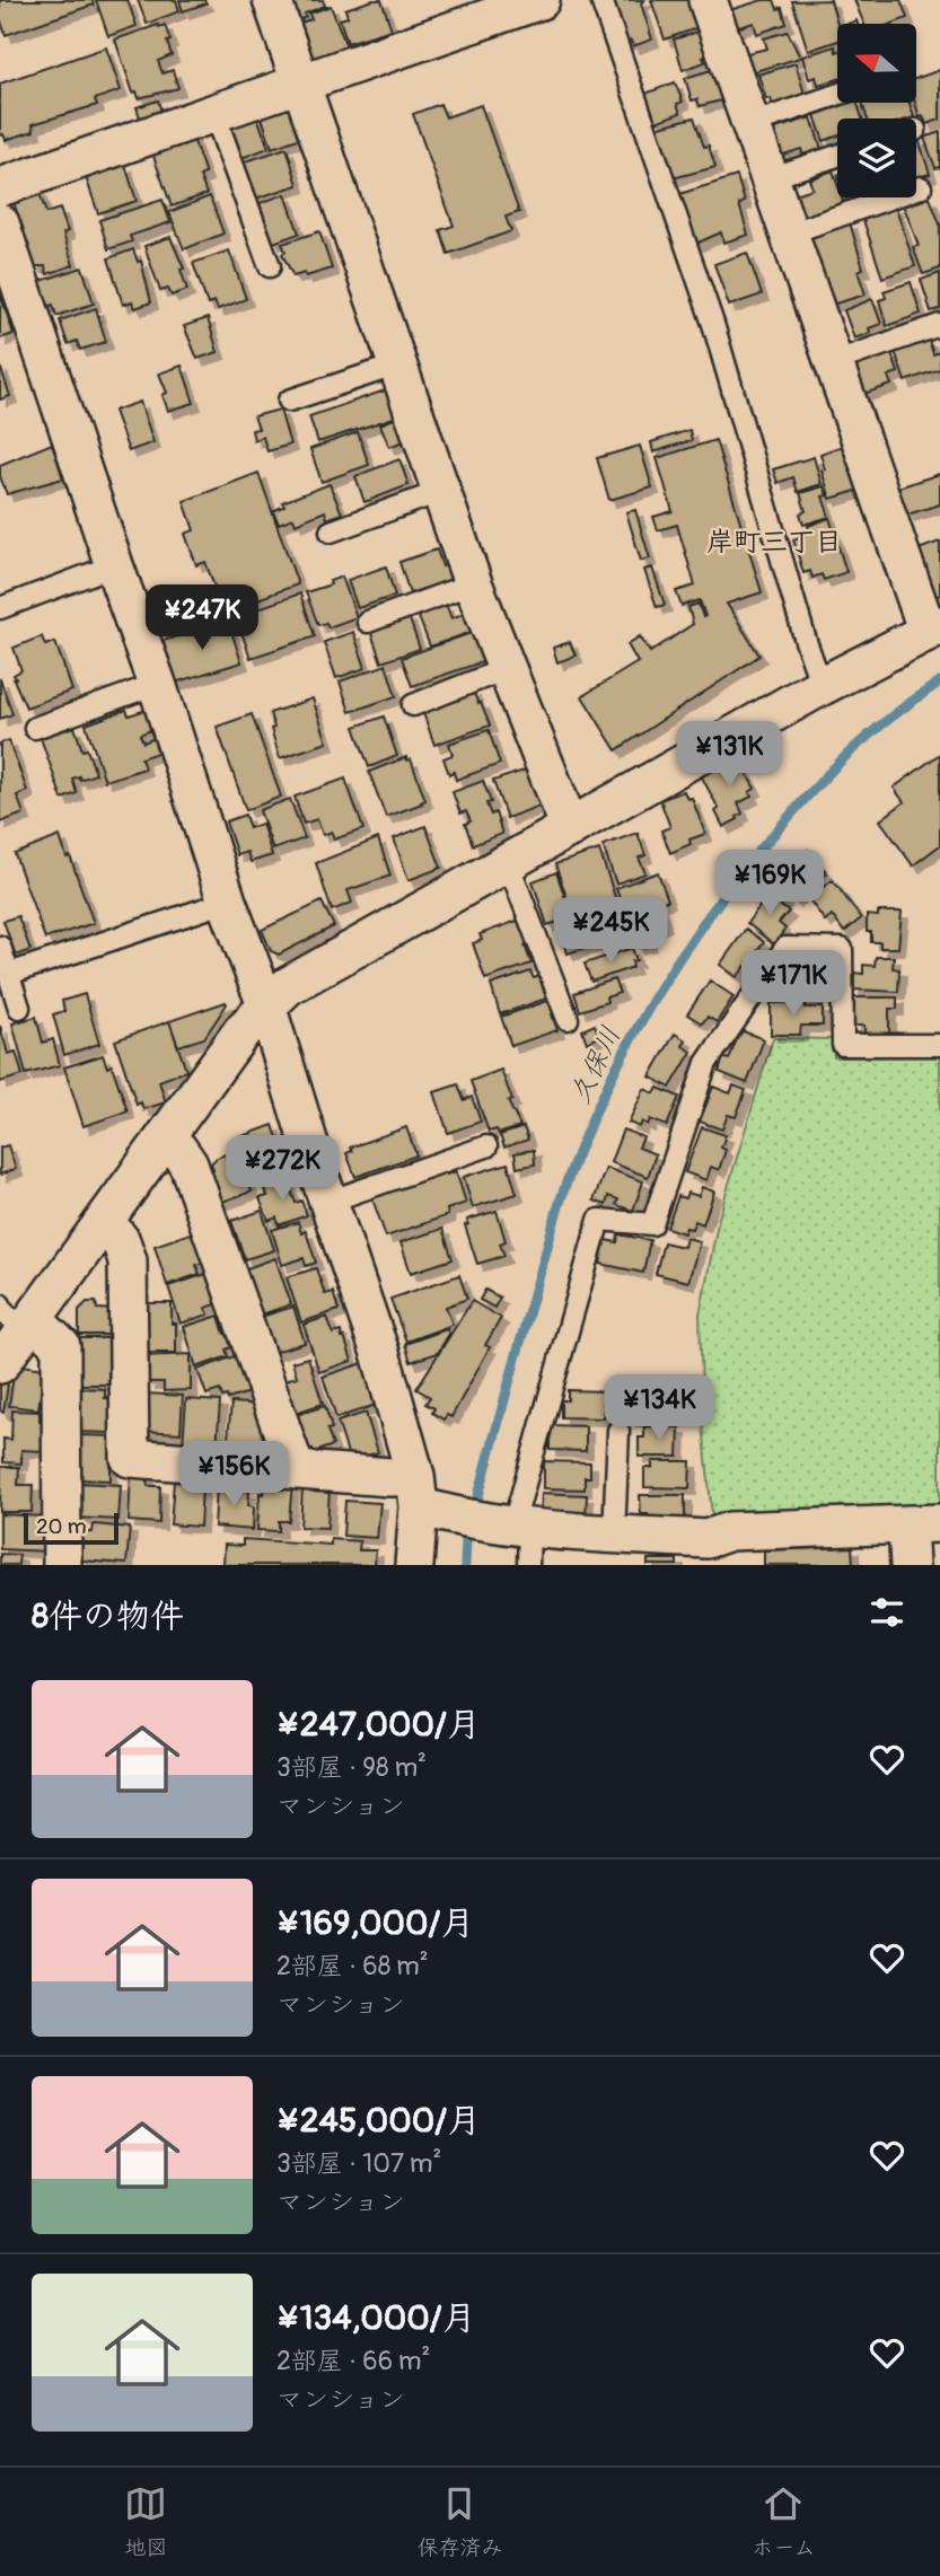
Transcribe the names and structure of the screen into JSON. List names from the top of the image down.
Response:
{
  "districts": ["岸町三丁目"],
  "water": ["久保川"],
  "scale_bar": "20 m",
  "north": "left",
  "page": {
    "price": [
      "¥247K",
      "¥131K",
      "¥169K",
      "¥245K",
      "¥171K",
      "¥272K",
      "¥134K",
      "¥156K"
    ],
    "scale": "20 m",
    "heading": "8件の物件",
    "list": [
      {
        "name": "¥247,000/月",
        "note": "3部屋 · 98 m² · マンション"
      },
      {
        "name": "¥169,000/月",
        "note": "2部屋 · 68 m² · マンション"
      },
      {
        "name": "¥245,000/月",
        "note": "3部屋 · 107 m² · マンション"
      },
      {
        "name": "¥134,000/月",
        "note": "2部屋 · 66 m² · マンション"
      }
    ],
    "tabs": ["地図", "保存済み", "ホーム"]
  }
}
